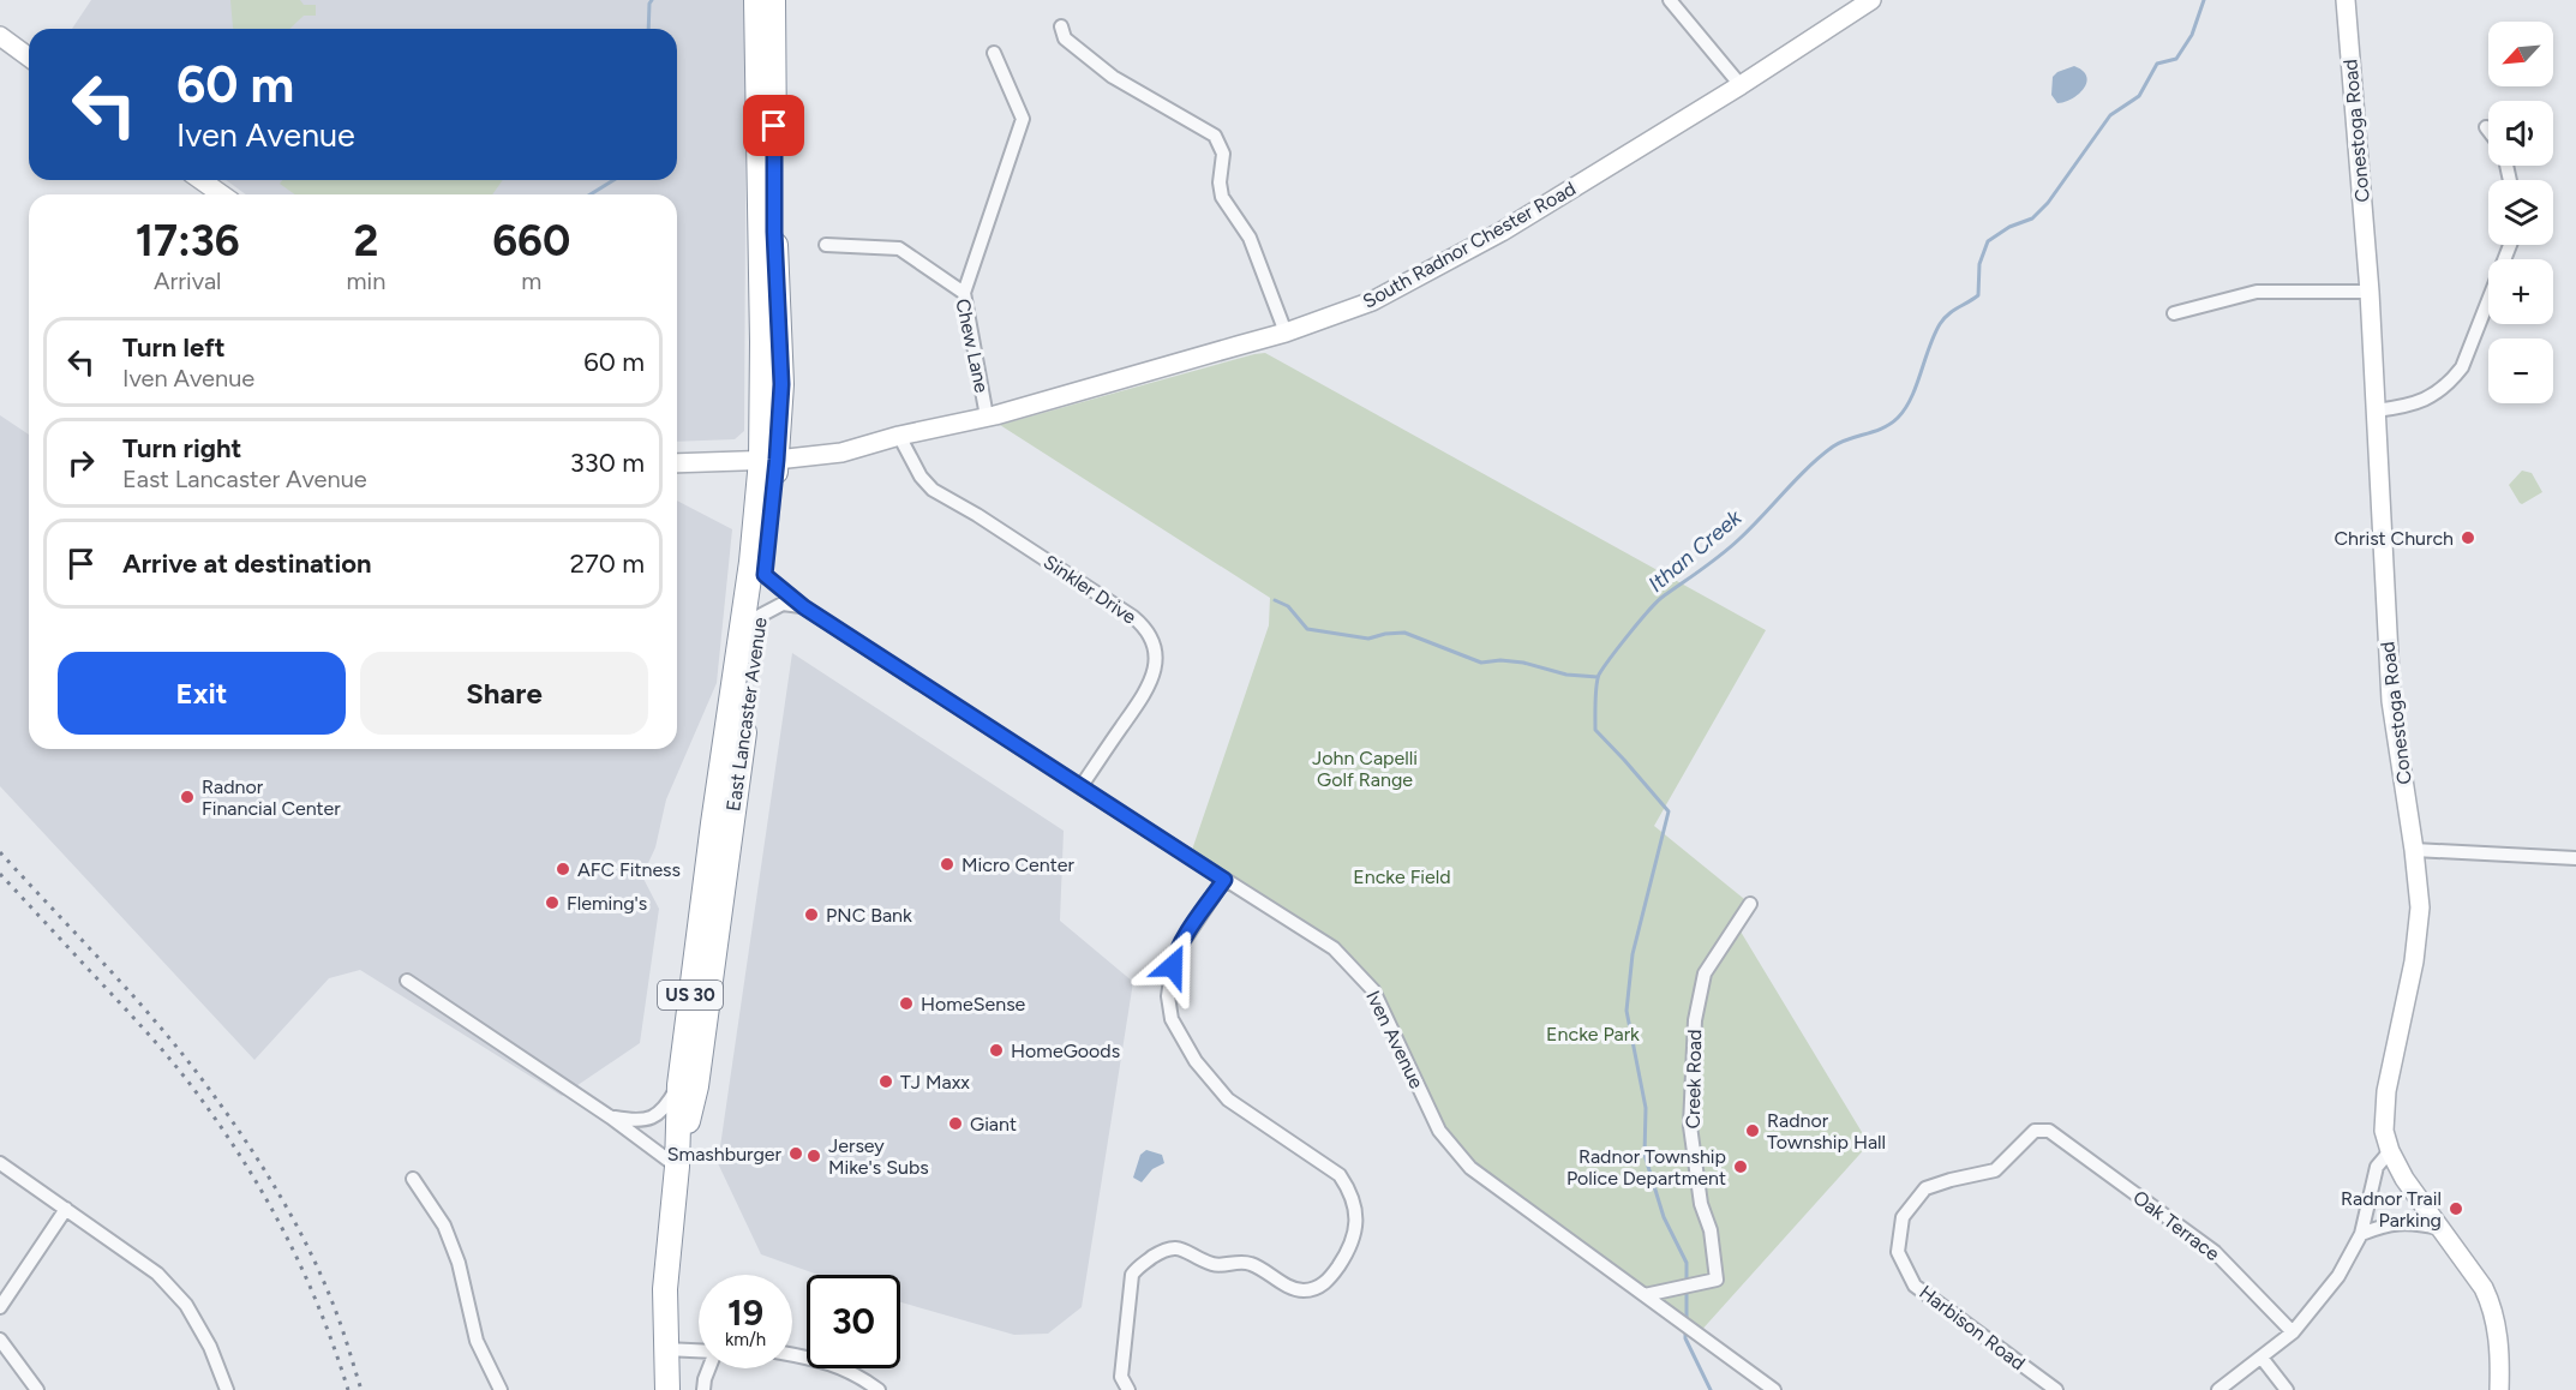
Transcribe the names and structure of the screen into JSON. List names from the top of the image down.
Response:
{
  "streets": {
    "highway": ["East Lancaster Avenue", "US 30"],
    "main road": ["Conestoga Road", "South Radnor Chester Road"],
    "street": [
      "Chew Lane",
      "Sinkler Drive",
      "Iven Avenue",
      "Creek Road",
      "Oak Terrace",
      "Harbison Road"
    ]
  },
  "crossings": [
    ["South Radnor Chester Road", "Chew Lane"],
    ["South Radnor Chester Road", "Sinkler Drive"],
    ["South Radnor Chester Road", "East Lancaster Avenue"],
    ["Sinkler Drive", "Iven Avenue"],
    ["East Lancaster Avenue", "Iven Avenue"],
    ["Iven Avenue", "Creek Road"],
    ["Oak Terrace", "Harbison Road"]
  ],
  "water": ["Ithan Creek"],
  "parks": ["John Capelli Golf Range", "Encke Field", "Encke Park"],
  "places": [
    "Christ Church",
    "Radnor Financial Center",
    "Micro Center",
    "AFC Fitness",
    "Fleming's",
    "PNC Bank",
    "HomeSense",
    "HomeGoods",
    "TJ Maxx",
    "Giant",
    "Radnor Township Hall",
    "Smashburger",
    "Jersey Mike's Subs",
    "Radnor Township Police Department",
    "Radnor Trail Parking"
  ],
  "north": "bottom left",
  "page": {
    "map_buttons": ["+", "−"],
    "turn": ["60 m", "Iven Avenue"],
    "eta": [
      "17:36",
      "Arrival",
      "2",
      "min",
      "660",
      "m"
    ],
    "list": [
      {
        "name": "Turn left",
        "note": "Iven Avenue",
        "value": "60 m"
      },
      {
        "name": "Turn right",
        "note": "East Lancaster Avenue",
        "value": "330 m"
      },
      {
        "name": "Arrive at destination",
        "value": "270 m"
      }
    ],
    "buttons": ["Exit", "Share"],
    "speed": "19 km/h",
    "limit": "30"
  }
}
